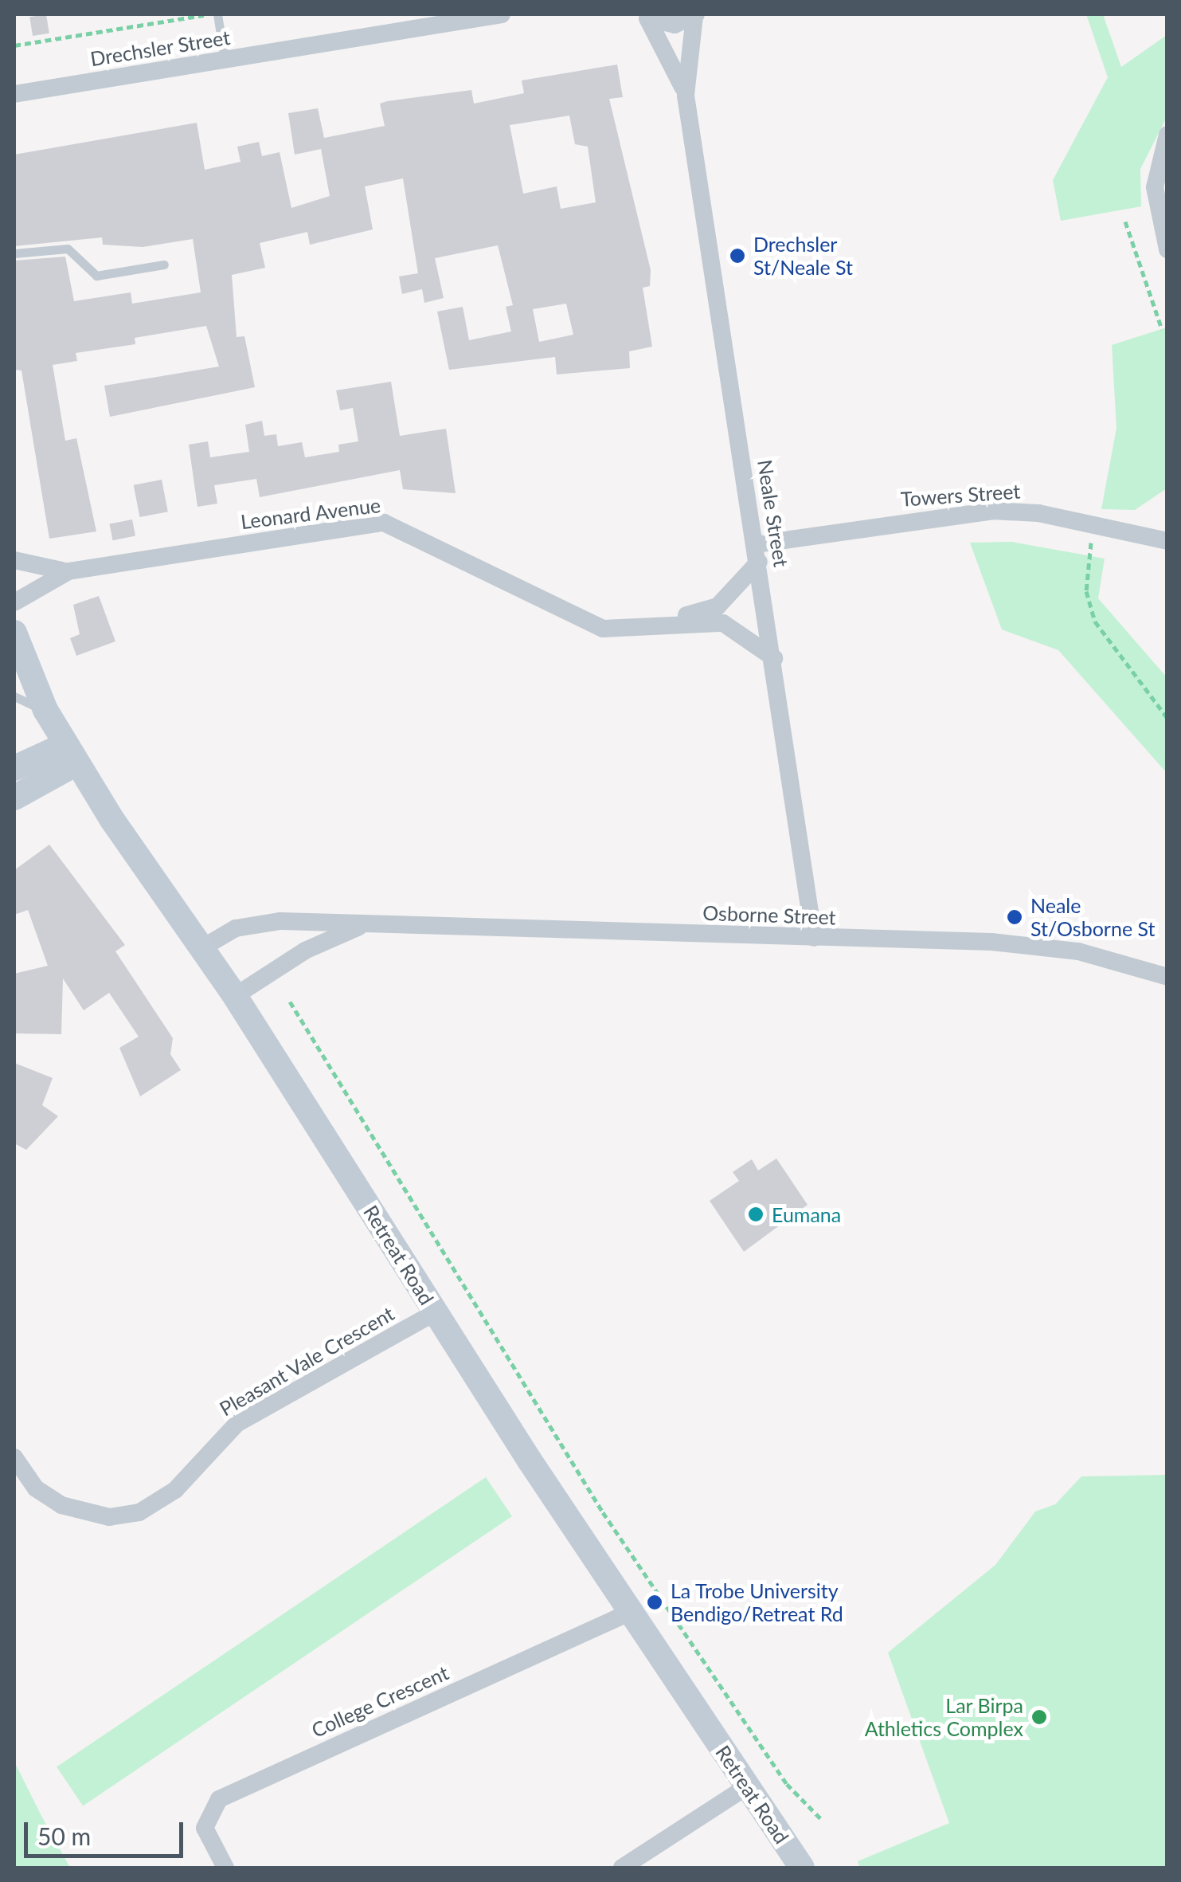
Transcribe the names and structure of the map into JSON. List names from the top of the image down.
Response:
{
  "streets": {
    "street": [
      "Drechsler Street",
      "Towers Street",
      "Leonard Avenue",
      "Neale Street",
      "Osborne Street",
      "Retreat Road",
      "Pleasant Vale Crescent",
      "College Crescent"
    ]
  },
  "crossings": [
    ["Towers Street", "Leonard Avenue"],
    ["Towers Street", "Neale Street"],
    ["Leonard Avenue", "Neale Street"],
    ["Neale Street", "Osborne Street"],
    ["Osborne Street", "Retreat Road"],
    ["Retreat Road", "Pleasant Vale Crescent"],
    ["Retreat Road", "College Crescent"]
  ],
  "places": [
    "Drechsler St/Neale St",
    "Neale St/Osborne St",
    "Eumana",
    "La Trobe University Bendigo/Retreat Rd",
    "Lar Birpa Athletics Complex"
  ],
  "scale_bar": "50 m"
}
